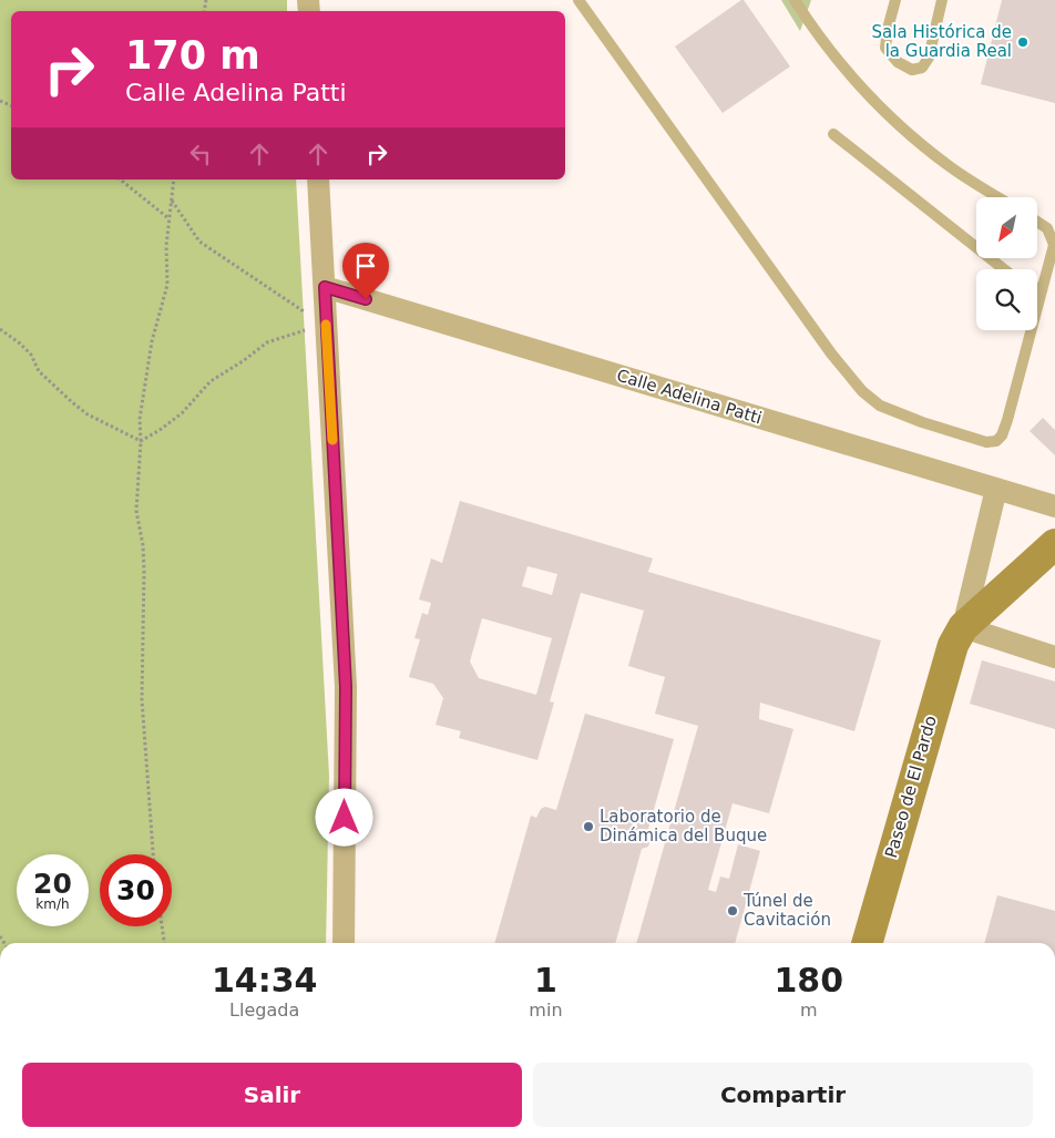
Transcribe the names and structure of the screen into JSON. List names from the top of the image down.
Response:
{
  "streets": {
    "street": ["Calle Adelina Patti", "Paseo de El Pardo"]
  },
  "crossings": [
    ["Calle Adelina Patti", "Paseo de El Pardo"]
  ],
  "places": ["Sala Histórica de la Guardia Real", "Laboratorio de Dinámica del Buque", "Túnel de Cavitación"],
  "north": "bottom left",
  "page": {
    "turn": ["170 m", "Calle Adelina Patti"],
    "speed": "20 km/h",
    "limit": "30",
    "eta": [
      "14:34",
      "Llegada",
      "1",
      "min",
      "180",
      "m"
    ],
    "buttons": ["Salir", "Compartir"]
  }
}
